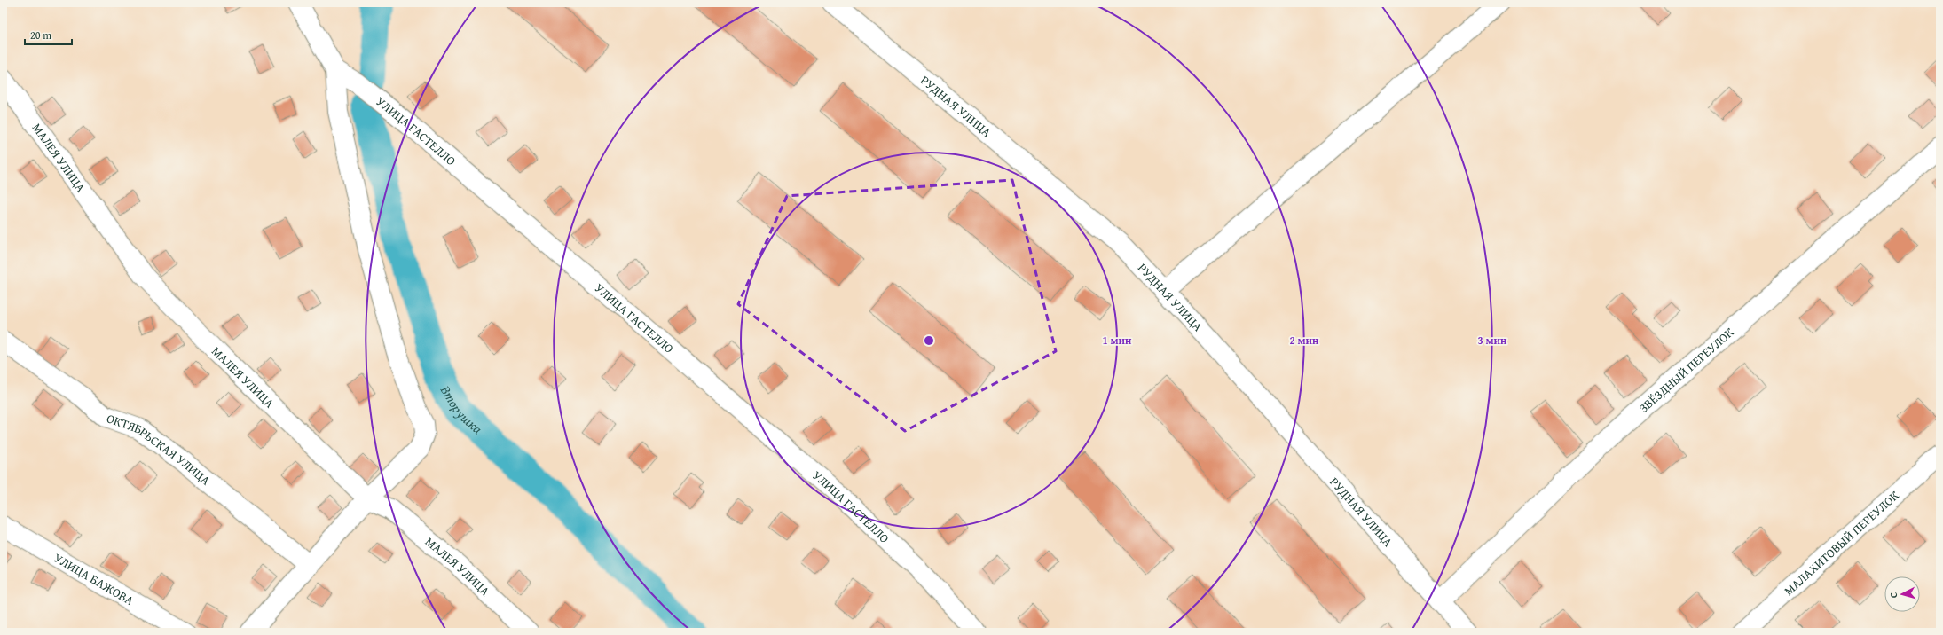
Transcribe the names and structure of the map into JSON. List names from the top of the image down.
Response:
{
  "streets": {
    "street": [
      "РУДНАЯ УЛИЦА",
      "УЛИЦА ГАСТЕЛЛО",
      "МАЛЕЯ УЛИЦА",
      "ЗВЁЗДНЫЙ ПЕРЕУЛОК",
      "ОКТЯБРЬСКАЯ УЛИЦА",
      "МАЛАХИТОВЫЙ ПЕРЕУЛОК",
      "УЛИЦА БАЖОВА"
    ]
  },
  "crossings": [
    ["РУДНАЯ УЛИЦА", "ЗВЁЗДНЫЙ ПЕРЕУЛОК"]
  ],
  "water": ["Вторушка"],
  "scale_bar": "20 m",
  "north": "left",
  "rings": ["1 мин", "2 мин", "3 мин"]
}
